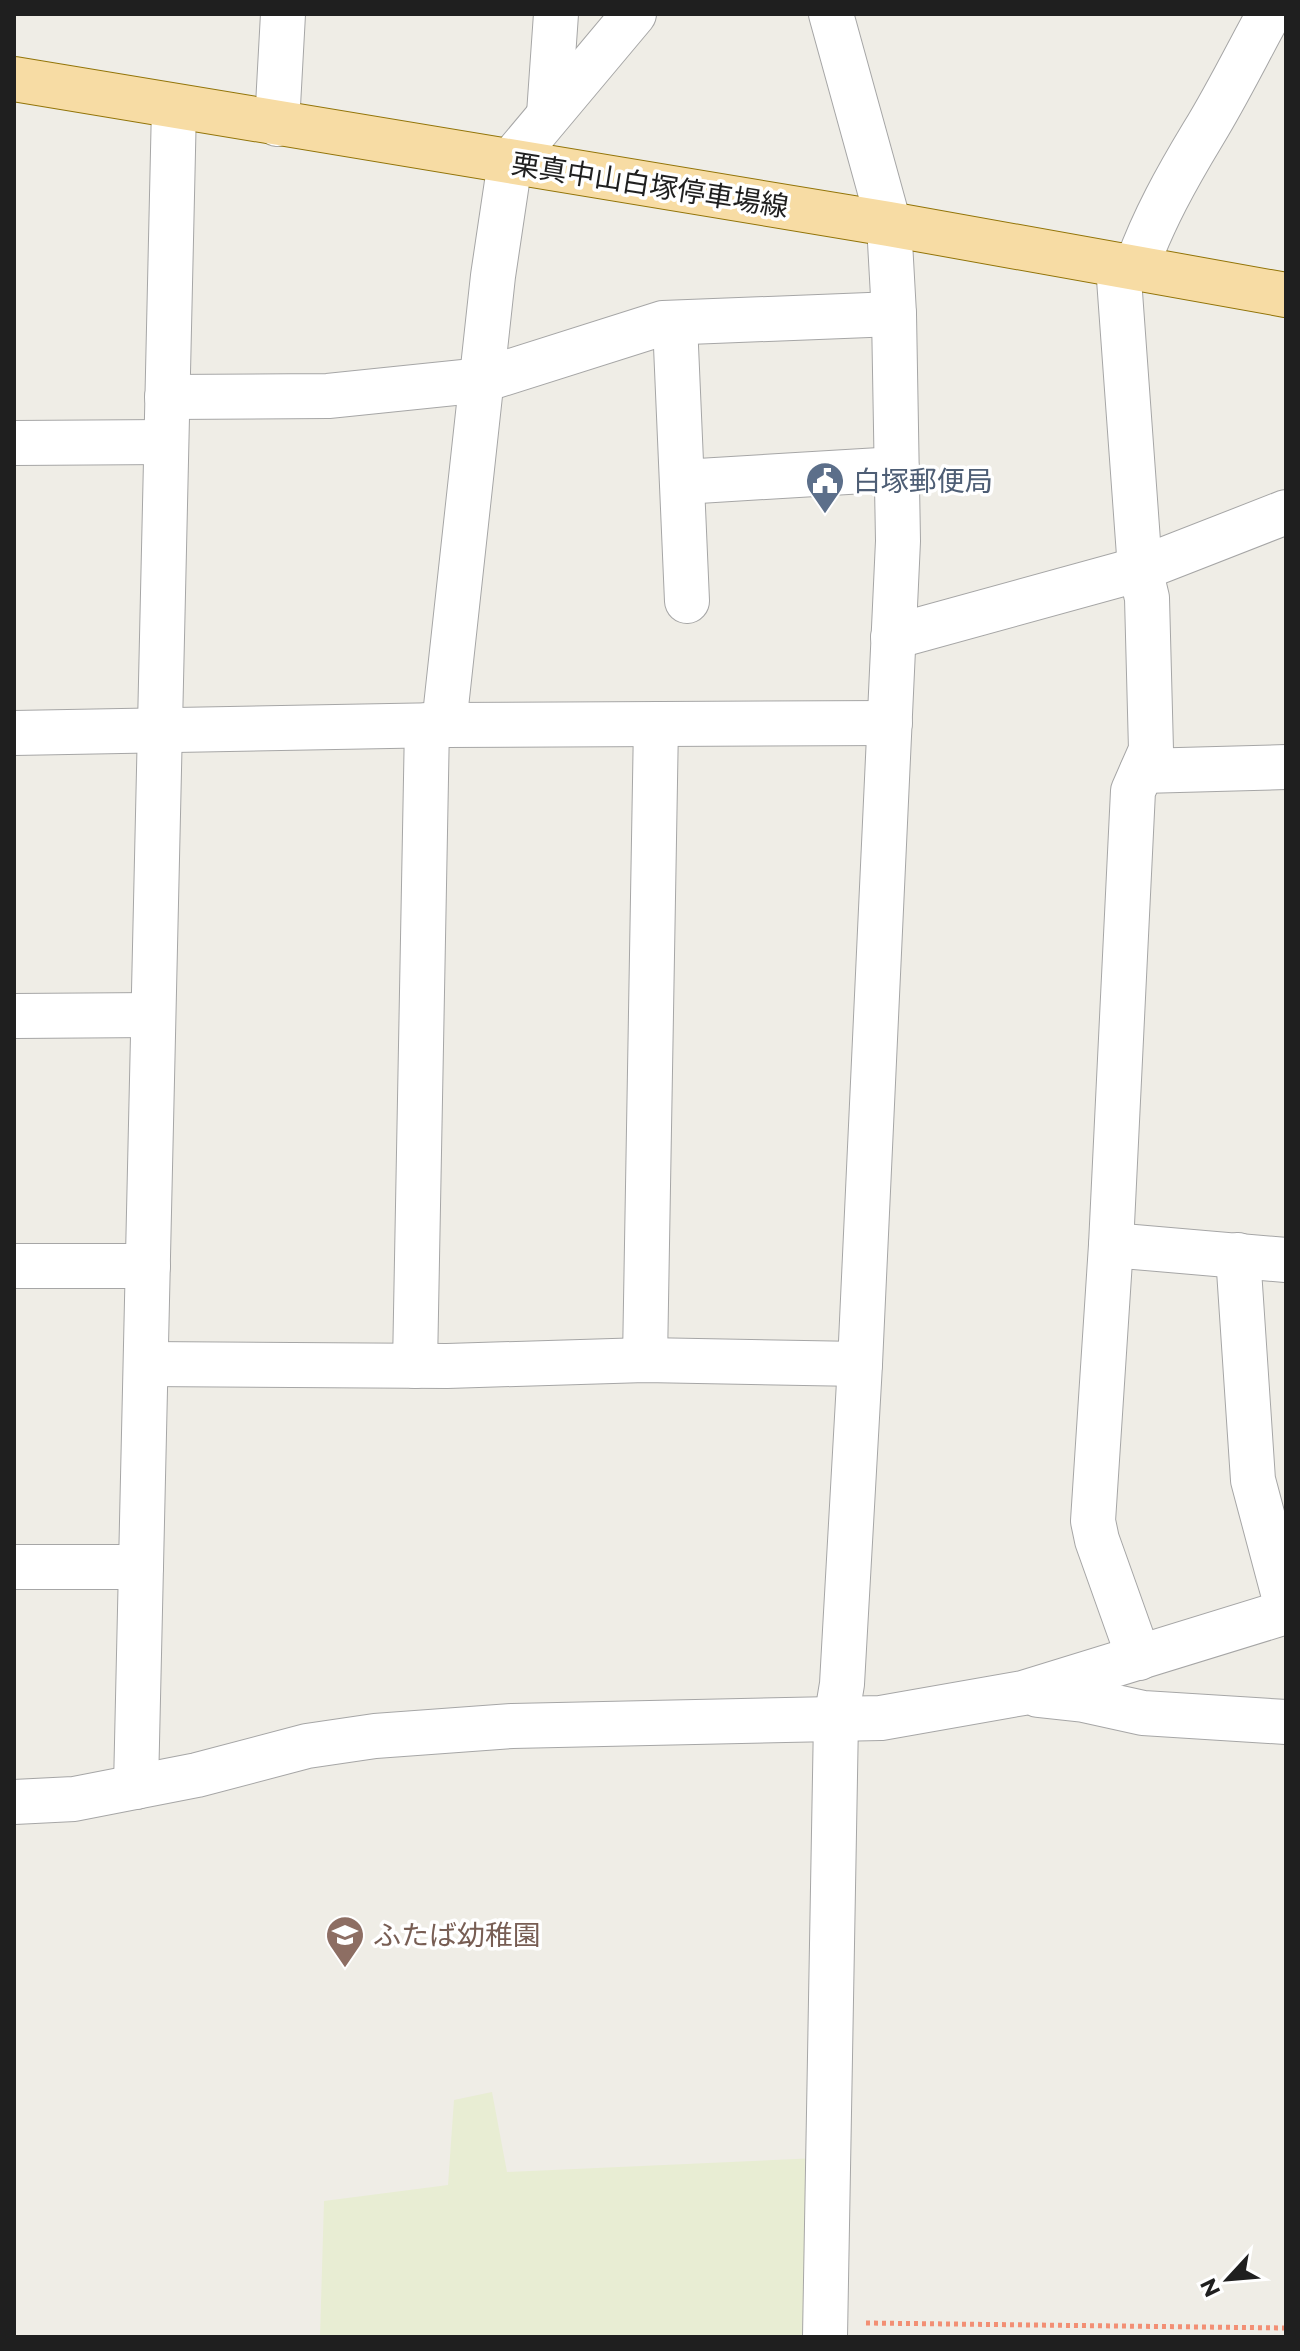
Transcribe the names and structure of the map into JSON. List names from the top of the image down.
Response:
{
  "streets": {
    "main road": ["栗真中山白塚停車場線"]
  },
  "places": {
    "public building": ["白塚郵便局"],
    "school or university": ["ふたば幼稚園"]
  },
  "north": "bottom left"
}
